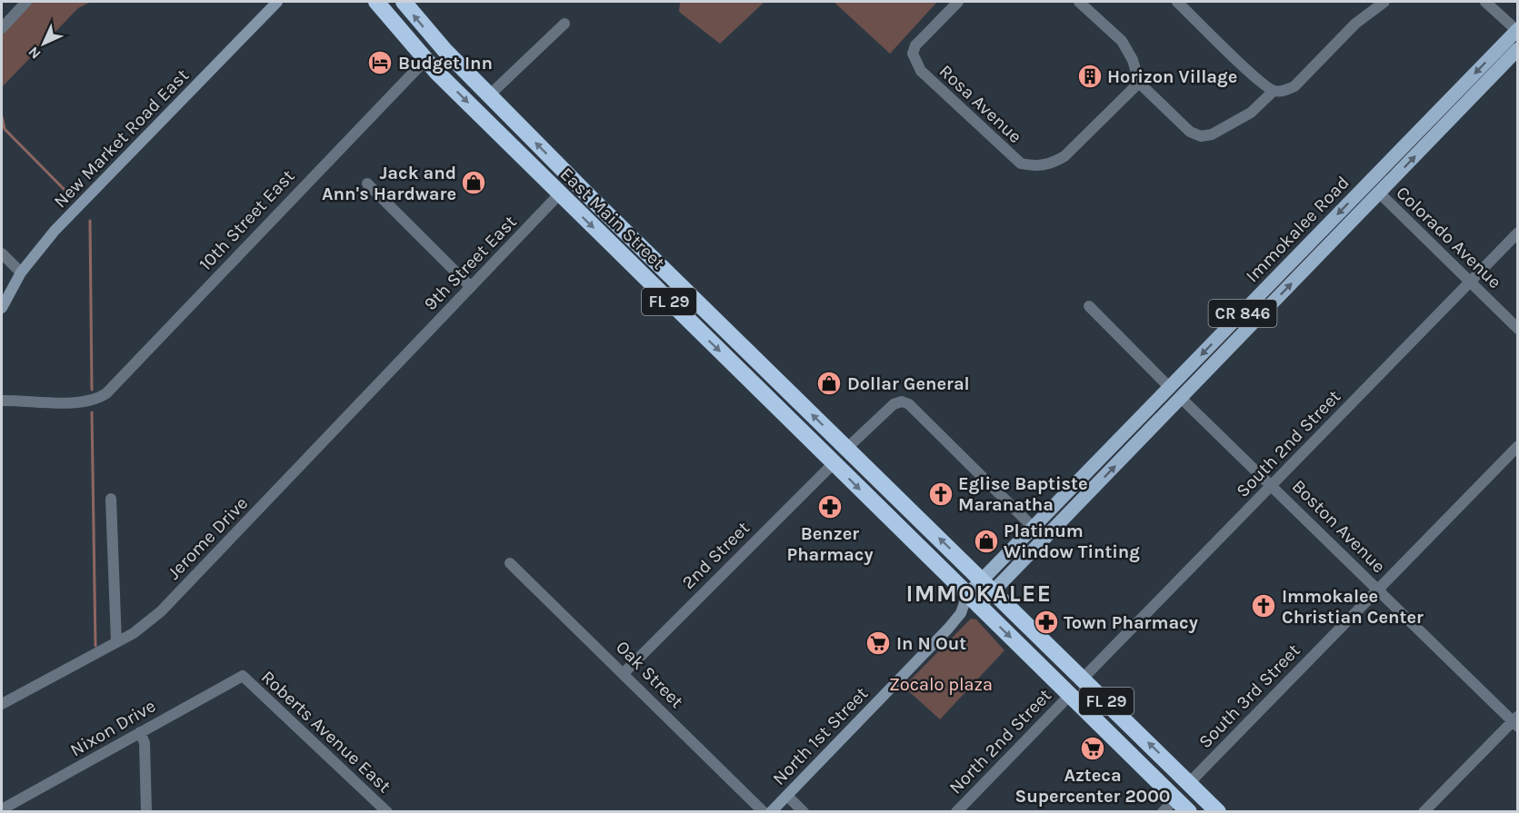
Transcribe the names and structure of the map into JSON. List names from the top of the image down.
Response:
{
  "streets": {
    "highway": ["East Main Street", "FL 29"],
    "main road": [
      "New Market Road East",
      "Immokalee Road",
      "CR 846",
      "North 1st Street"
    ],
    "street": [
      "Rosa Avenue",
      "10th Street East",
      "Colorado Avenue",
      "9th Street East",
      "South 2nd Street",
      "Boston Avenue",
      "Jerome Drive",
      "2nd Street",
      "Oak Street",
      "South 3rd Street",
      "Nixon Drive",
      "Roberts Avenue East",
      "North 2nd Street"
    ]
  },
  "crossings": [
    ["East Main Street", "10th Street East"],
    ["East Main Street", "Immokalee Road"],
    ["East Main Street", "9th Street East"],
    ["East Main Street", "FL 29"],
    ["East Main Street", "2nd Street"],
    ["East Main Street", "North 1st Street"],
    ["Immokalee Road", "Colorado Avenue"],
    ["Immokalee Road", "FL 29"],
    ["Immokalee Road", "Boston Avenue"],
    ["Immokalee Road", "North 1st Street"],
    ["Colorado Avenue", "South 2nd Street"],
    ["9th Street East", "Jerome Drive"],
    ["FL 29", "South 2nd Street"],
    ["FL 29", "South 3rd Street"],
    ["FL 29", "North 1st Street"],
    ["FL 29", "North 2nd Street"],
    ["South 2nd Street", "Boston Avenue"],
    ["Boston Avenue", "South 3rd Street"],
    ["2nd Street", "Oak Street"],
    ["Nixon Drive", "Roberts Avenue East"]
  ],
  "districts": ["IMMOKALEE"],
  "parks": ["Zocalo plaza"],
  "places": {
    "hotel": ["Budget Inn"],
    "building": ["Horizon Village"],
    "shop": ["Jack and Ann's Hardware", "Dollar General", "Platinum Window Tinting"],
    "church": ["Eglise Baptiste Maranatha", "Immokalee Christian Center"],
    "pharmacy": ["Benzer Pharmacy", "Town Pharmacy"],
    "supermarket": ["In N Out", "Azteca Supercenter 2000"]
  },
  "north": "bottom left"
}
